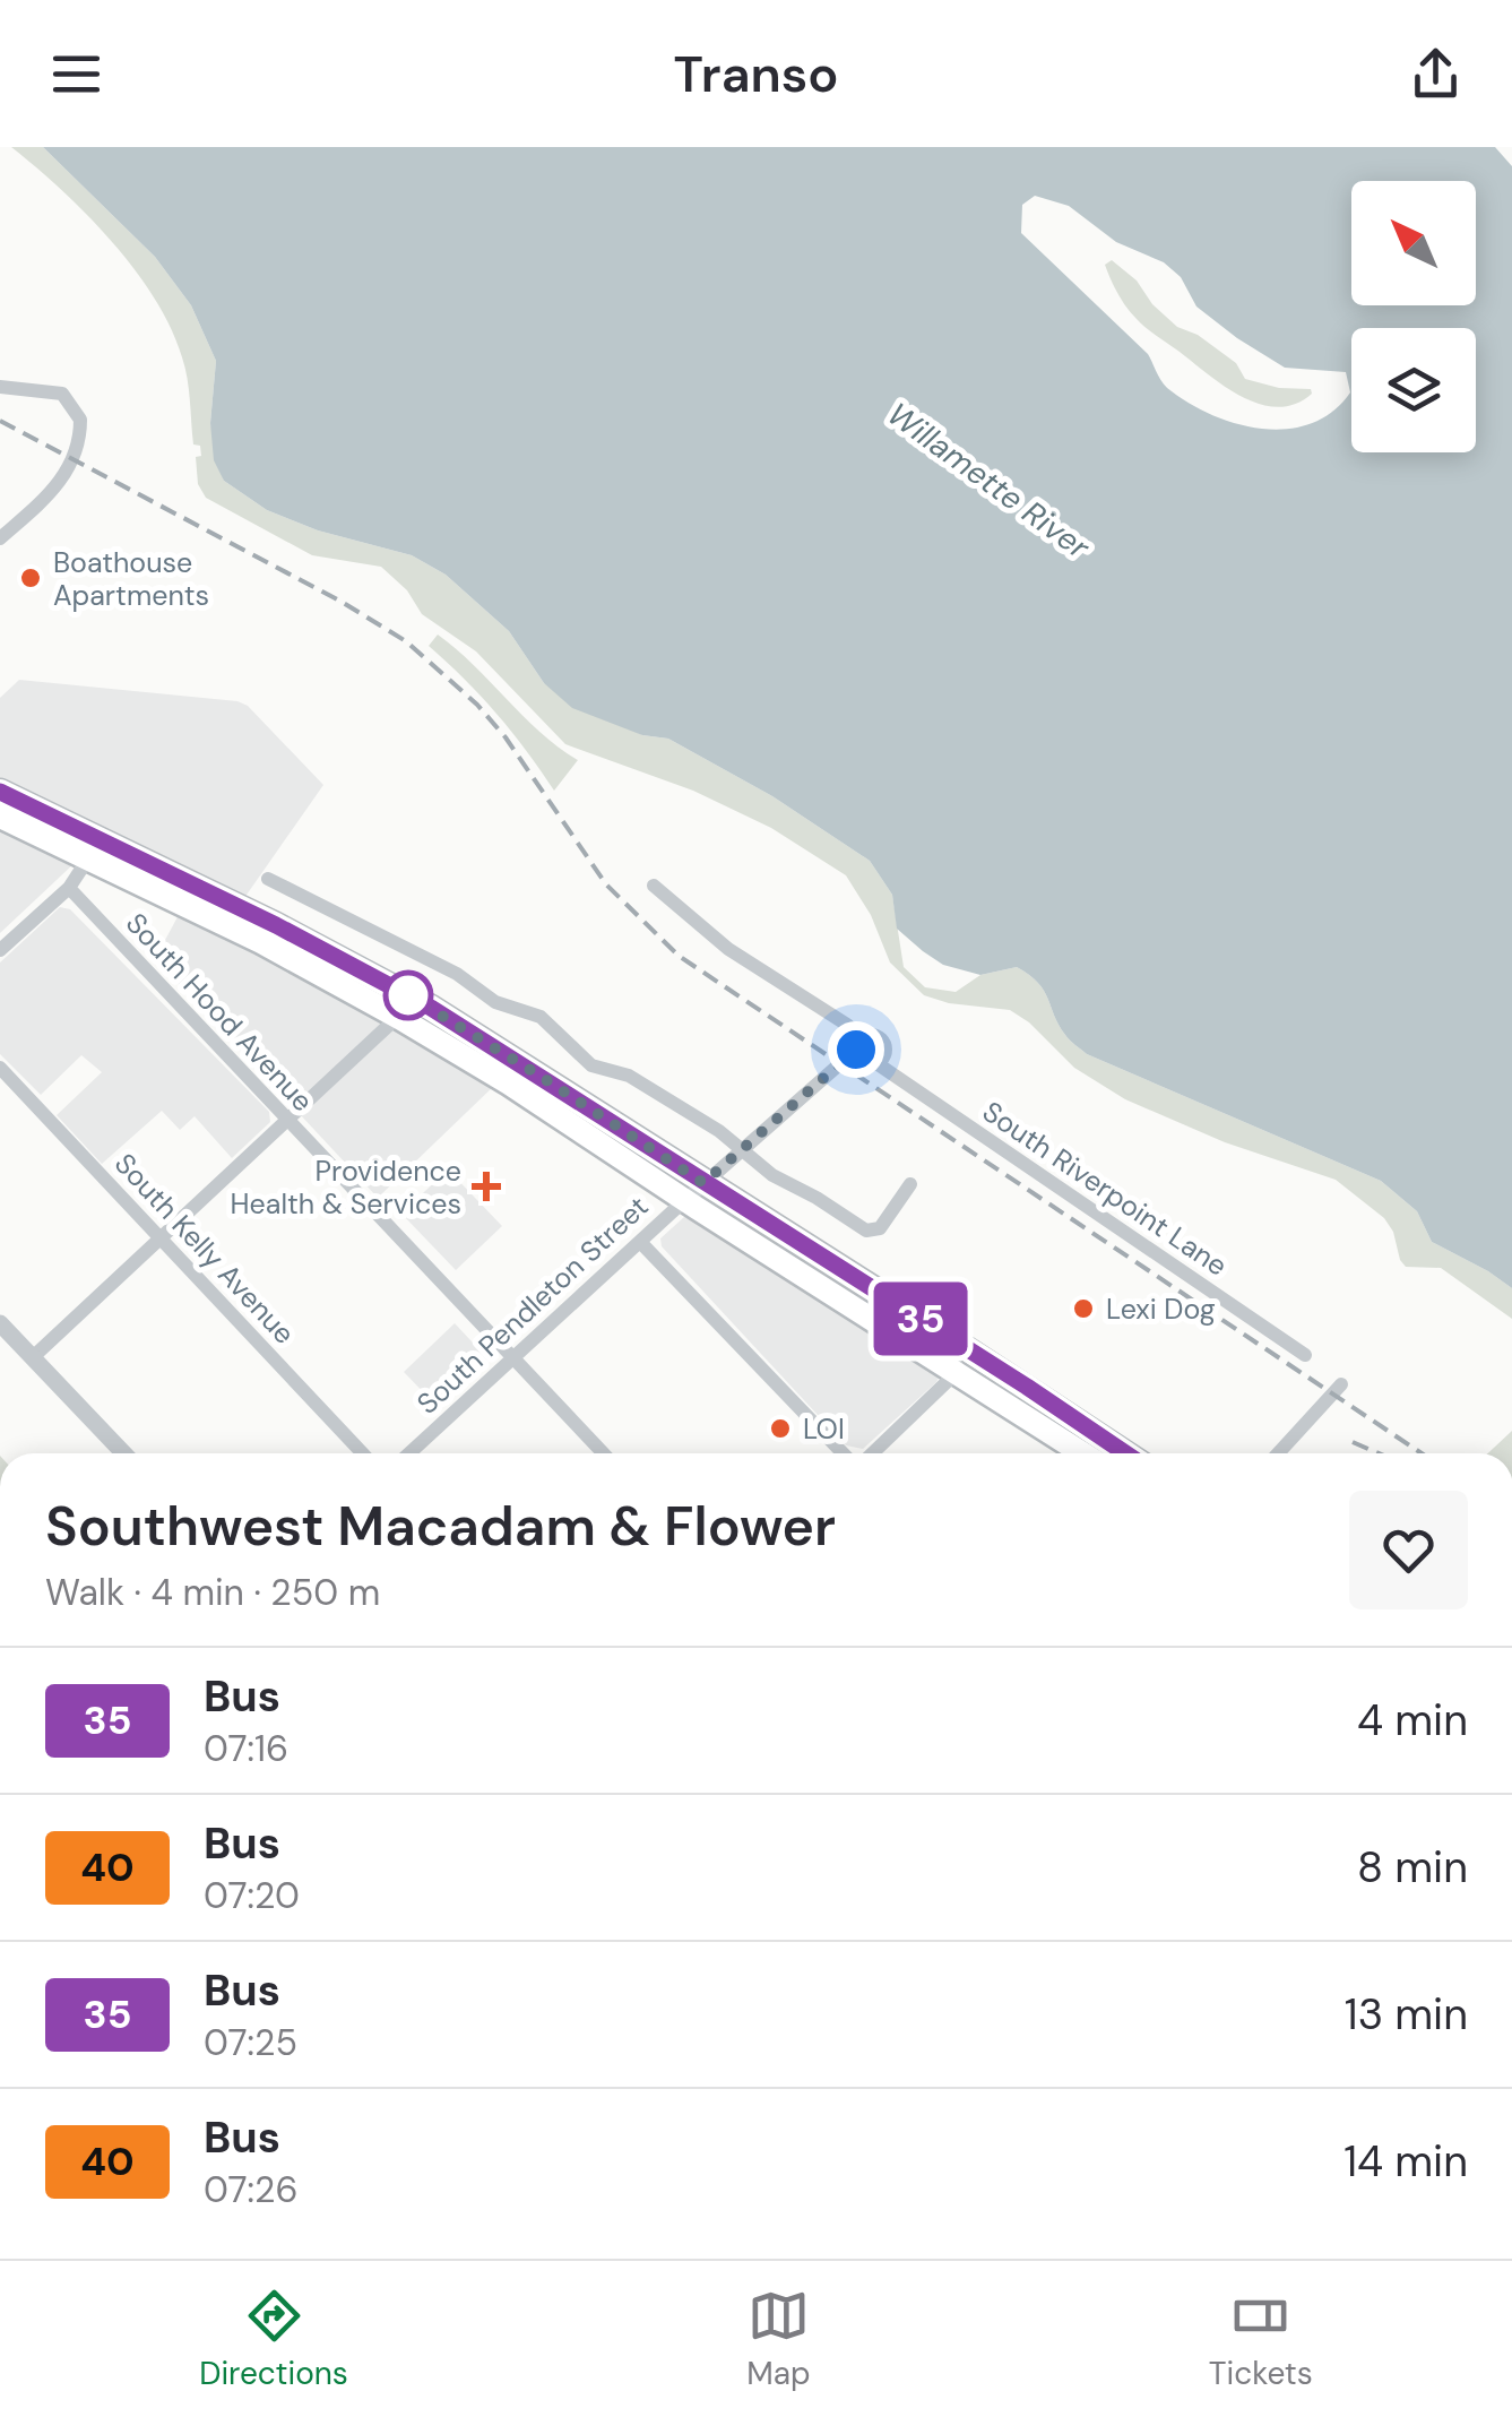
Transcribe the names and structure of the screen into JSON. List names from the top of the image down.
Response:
{
  "streets": {
    "street": [
      "South Hood Avenue",
      "South Riverpoint Lane",
      "South Kelly Avenue",
      "South Pendleton Street"
    ]
  },
  "crossings": [
    ["South Hood Avenue", "South Pendleton Street"],
    ["South Riverpoint Lane", "South Pendleton Street"]
  ],
  "water": ["Willamette River"],
  "places": {
    "other": ["Boathouse Apartments", "Lexi Dog", "LOI"],
    "health": ["Providence Health & Services"]
  },
  "lines": ["bus line 35"],
  "north": "top left",
  "page": {
    "header": "Transo",
    "on_map": "35",
    "heading": ["Southwest Macadam & Flower", "Walk · 4 min · 250 m"],
    "list": [
      {
        "mark": "35",
        "name": "Bus",
        "note": "07:16",
        "value": "4 min"
      },
      {
        "mark": "40",
        "name": "Bus",
        "note": "07:20",
        "value": "8 min"
      },
      {
        "mark": "35",
        "name": "Bus",
        "note": "07:25",
        "value": "13 min"
      },
      {
        "mark": "40",
        "name": "Bus",
        "note": "07:26",
        "value": "14 min"
      }
    ],
    "tabs": ["Directions", "Map", "Tickets"]
  }
}
